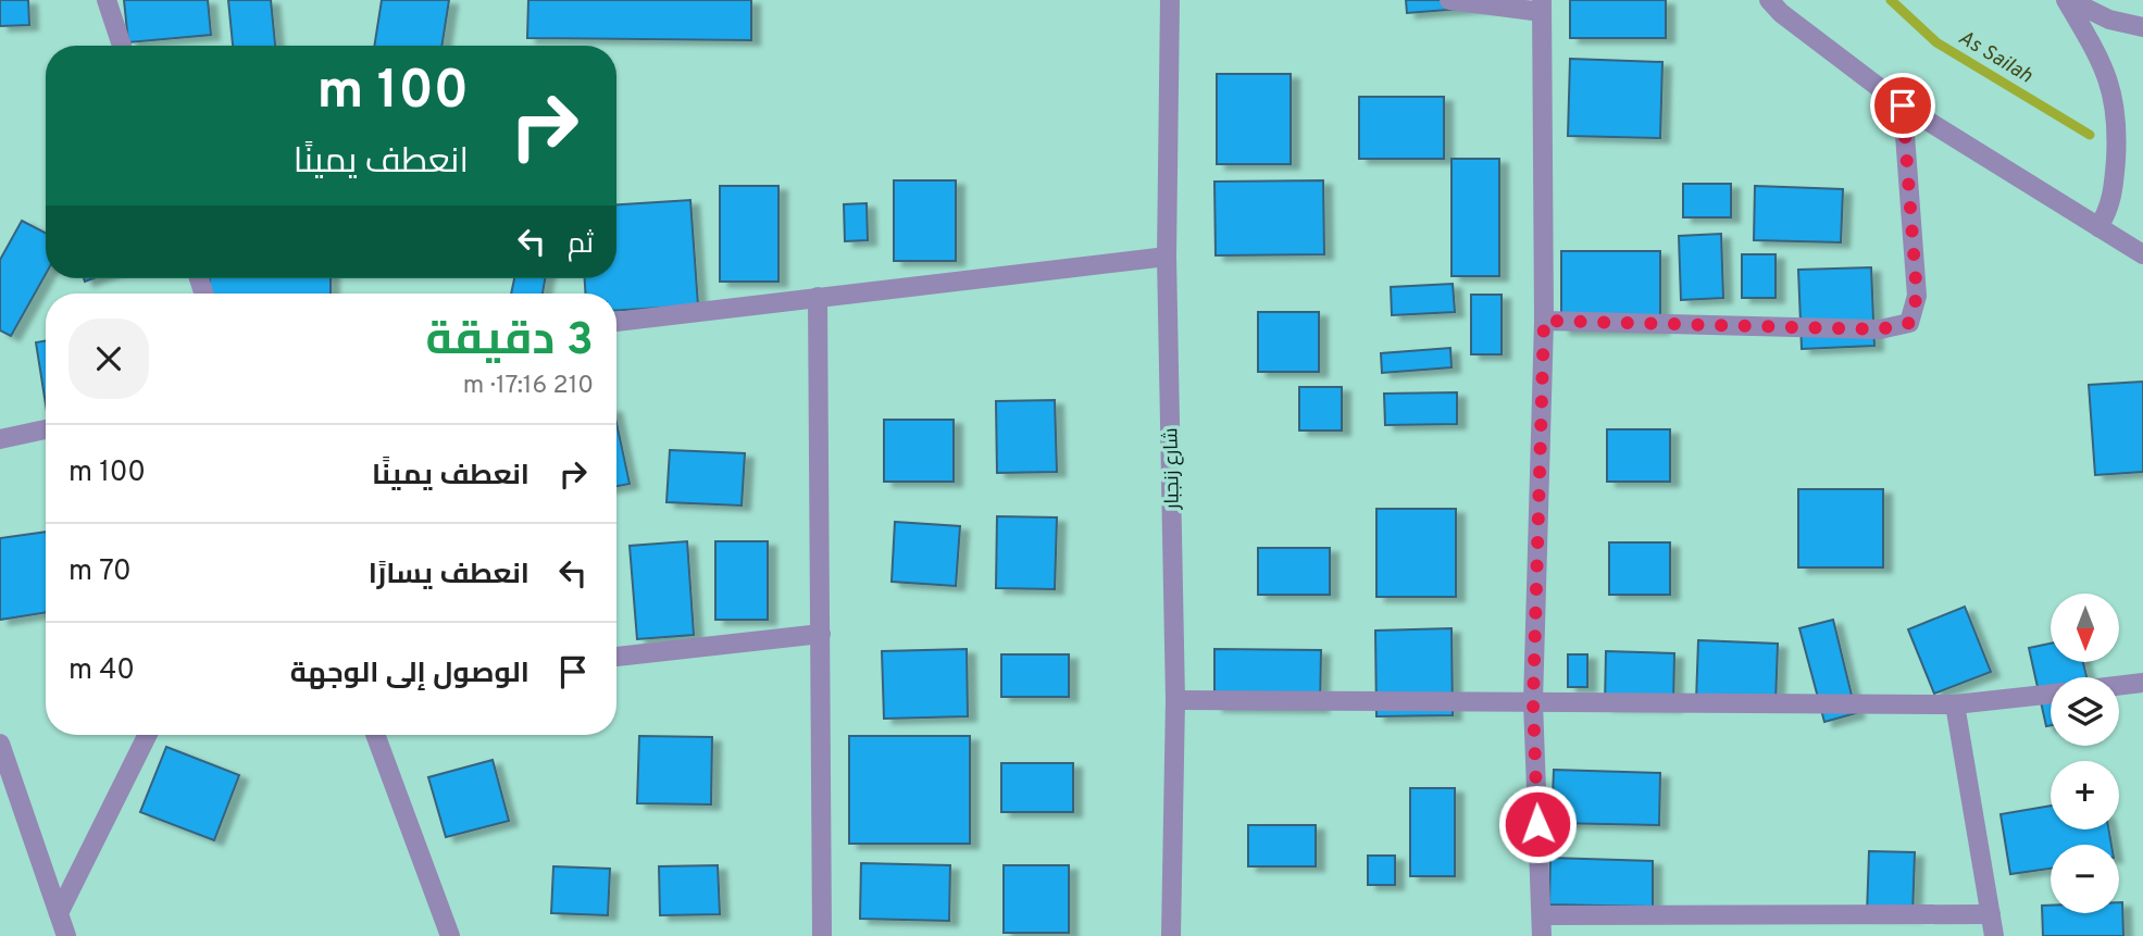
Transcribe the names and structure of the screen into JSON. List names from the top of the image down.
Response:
{
  "streets": {
    "street": ["شارع زنجبار"]
  },
  "water": ["As Sailah"],
  "north": "bottom",
  "page": {
    "turn": ["100 m", "انعطف يمينًا"],
    "then": "ثم",
    "heading": ["3 دقيقة", "210 m · 17:16"],
    "list": [
      {
        "name": "انعطف يمينًا",
        "value": "100 m"
      },
      {
        "name": "انعطف يسارًا",
        "value": "70 m"
      },
      {
        "name": "الوصول إلى الوجهة",
        "value": "40 m"
      }
    ],
    "map_buttons": ["+", "−"]
  }
}
